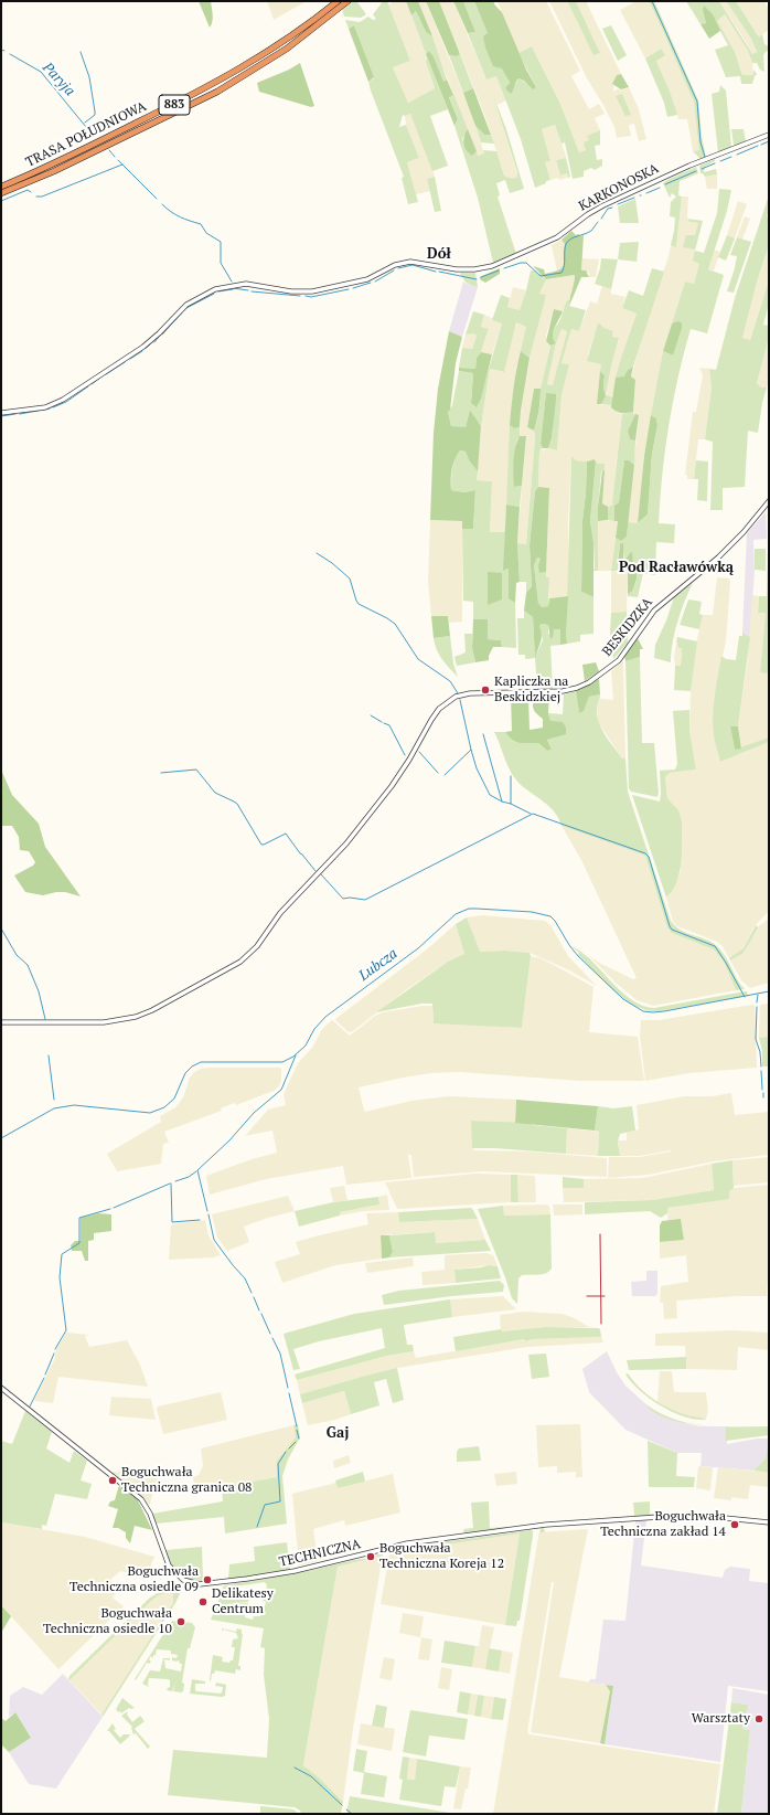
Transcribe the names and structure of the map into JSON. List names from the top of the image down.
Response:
{
  "streets": {
    "highway": ["883", "TRASA POŁUDNIOWA"],
    "street": ["KARKONOSKA", "BESKIDZKA", "TECHNICZNA"]
  },
  "districts": ["Dół", "Pod Racławówką", "Gaj"],
  "water": ["Paryja", "Lubcza"],
  "places": [
    "Kapliczka na Beskidzkiej",
    "Boguchwała Techniczna granica 08",
    "Boguchwała Techniczna zakład 14",
    "Boguchwała Techniczna Koreja 12",
    "Boguchwała Techniczna osiedle 09",
    "Delikatesy Centrum",
    "Boguchwała Techniczna osiedle 10",
    "Warsztaty"
  ]
}
